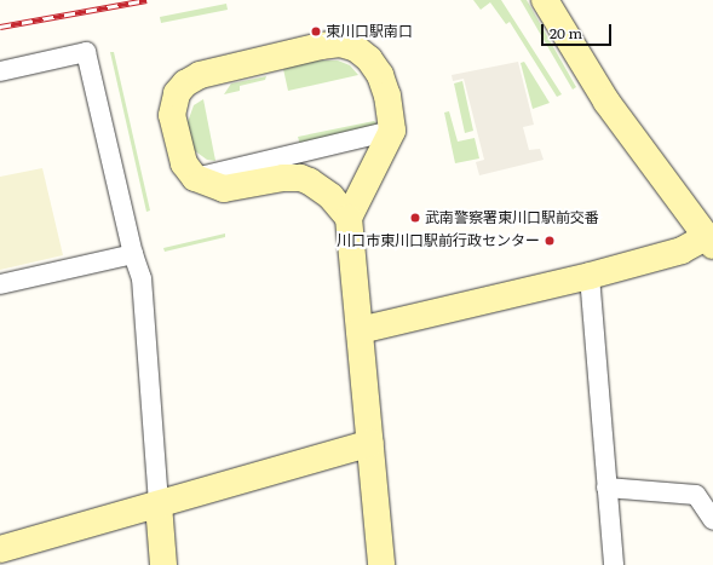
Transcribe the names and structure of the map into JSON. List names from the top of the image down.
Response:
{
  "places": ["東川口駅南口", "武南警察署東川口駅前交番", "川口市東川口駅前行政センター"],
  "scale_bar": "20 m"
}
